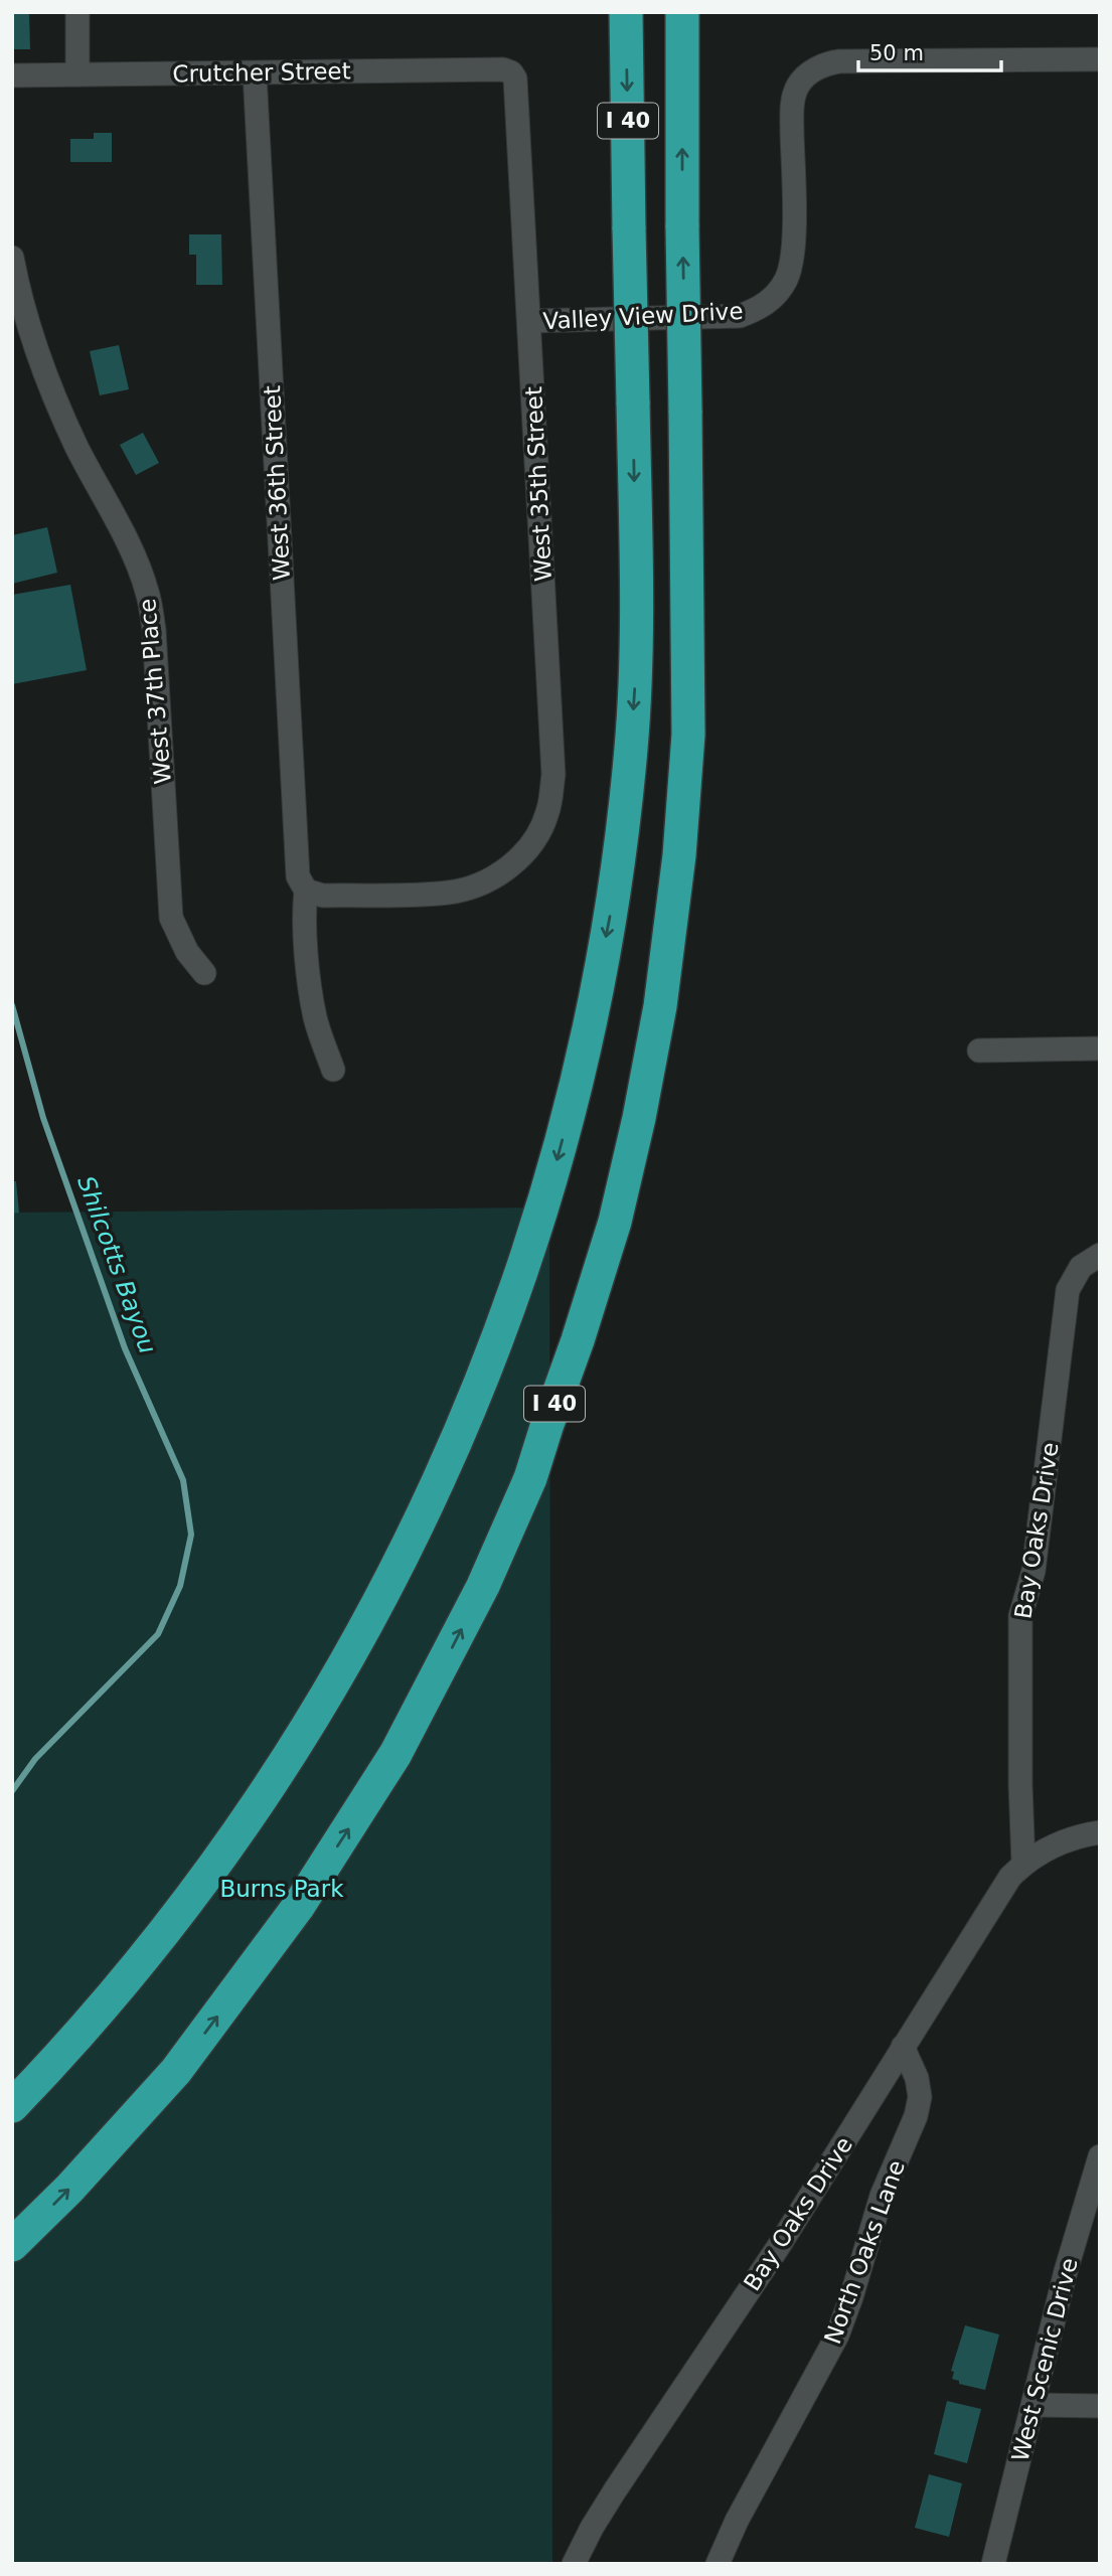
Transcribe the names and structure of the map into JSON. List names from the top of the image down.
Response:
{
  "streets": {
    "highway": ["I 40"],
    "street": [
      "Crutcher Street",
      "Valley View Drive",
      "West 36th Street",
      "West 35th Street",
      "West 37th Place",
      "Bay Oaks Drive",
      "North Oaks Lane",
      "West Scenic Drive"
    ]
  },
  "crossings": [
    ["Crutcher Street", "West 36th Street"],
    ["Crutcher Street", "West 35th Street"],
    ["Valley View Drive", "West 35th Street"],
    ["West 36th Street", "West 35th Street"],
    ["Bay Oaks Drive", "North Oaks Lane"]
  ],
  "water": ["Shilcotts Bayou"],
  "parks": ["Burns Park"],
  "scale_bar": "50 m"
}
